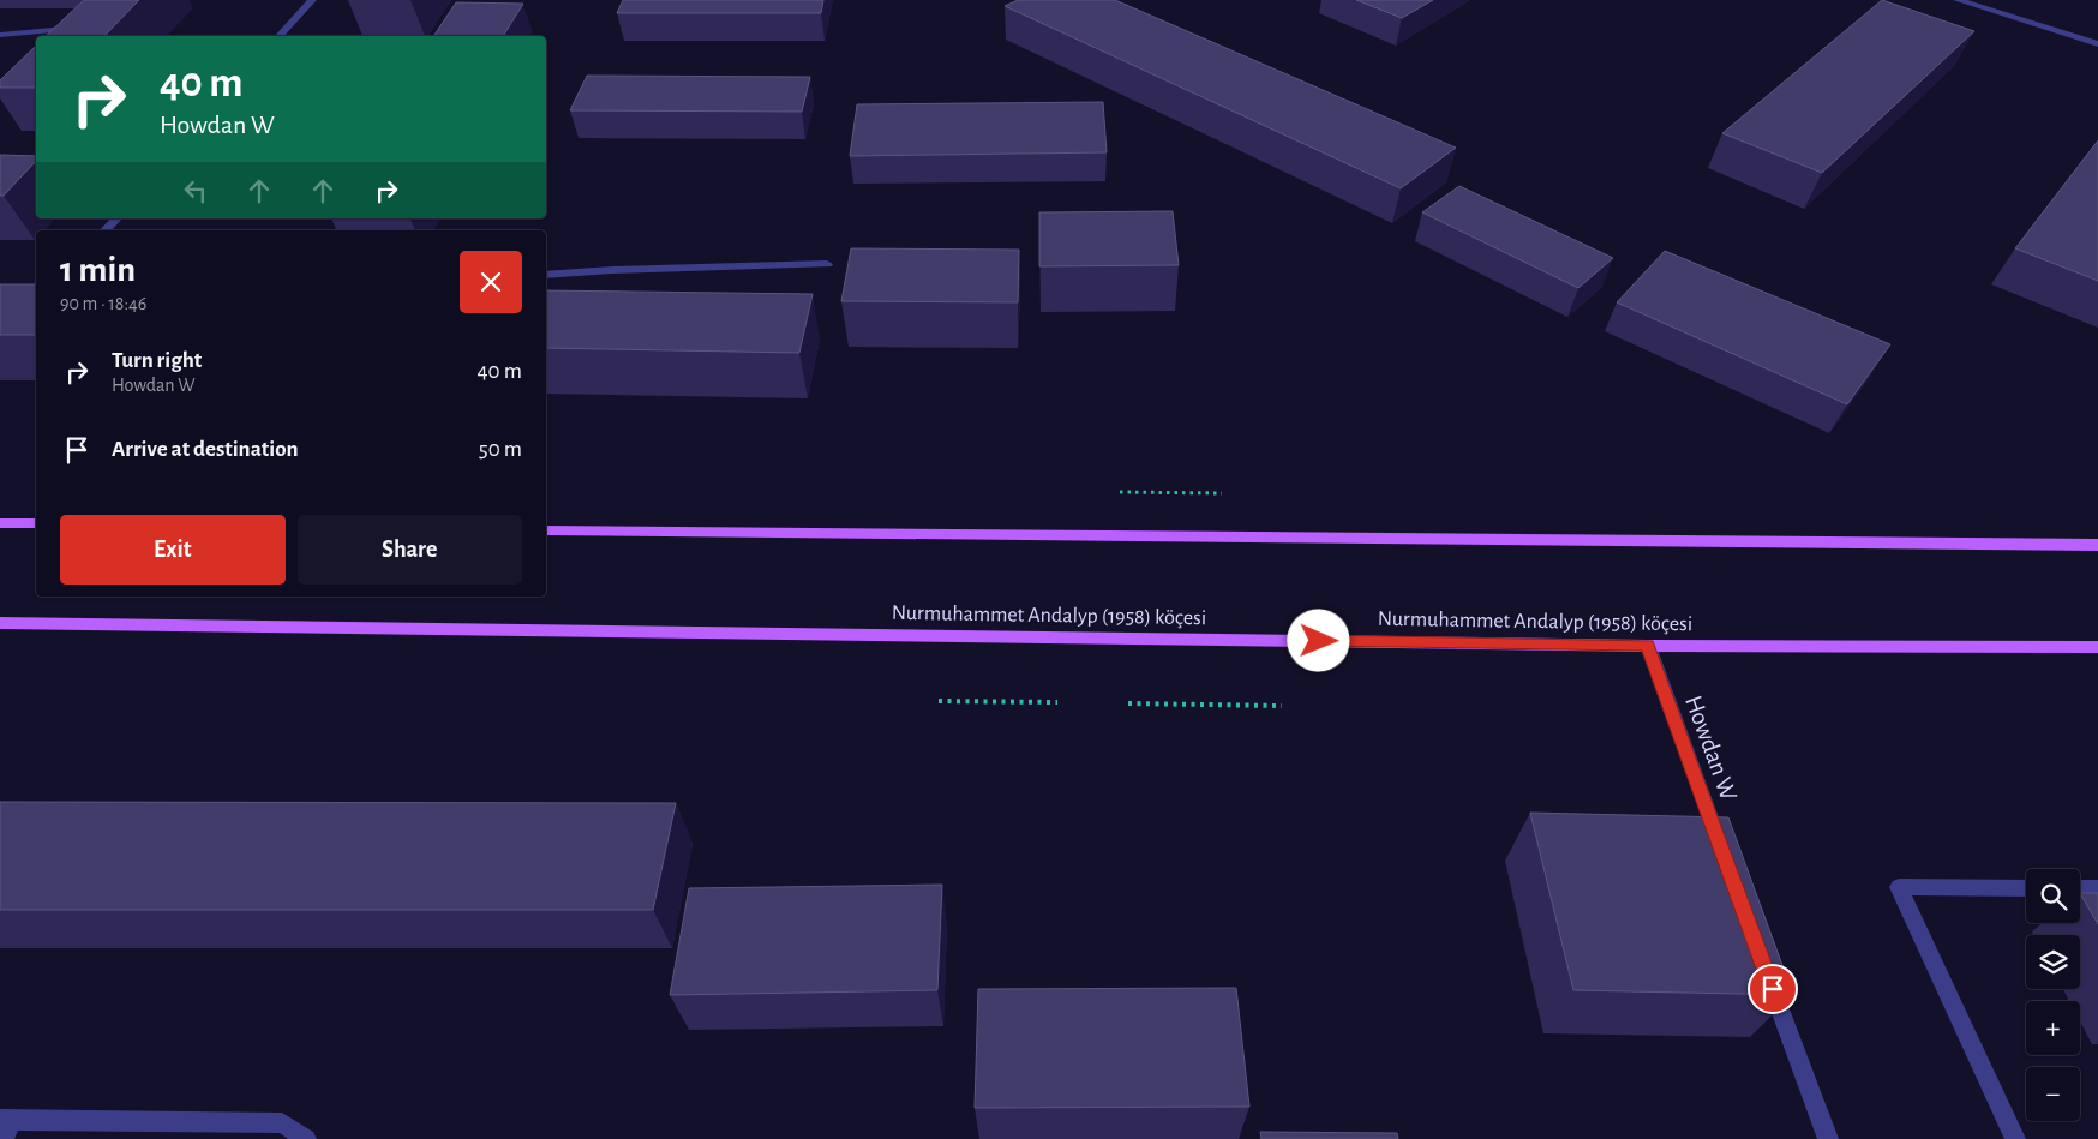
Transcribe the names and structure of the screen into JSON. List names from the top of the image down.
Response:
{
  "streets": {
    "main road": ["Nurmuhammet Andalyp (1958) köçesi"],
    "street": ["Howdan W"]
  },
  "crossings": [
    ["Nurmuhammet Andalyp (1958) köçesi", "Howdan W"]
  ],
  "page": {
    "turn": ["40 m", "Howdan W"],
    "heading": ["1 min", "90 m · 18:46"],
    "list": [
      {
        "name": "Turn right",
        "note": "Howdan W",
        "value": "40 m"
      },
      {
        "name": "Arrive at destination",
        "value": "50 m"
      }
    ],
    "buttons": ["Exit", "Share"],
    "map_buttons": ["+", "−"]
  }
}
